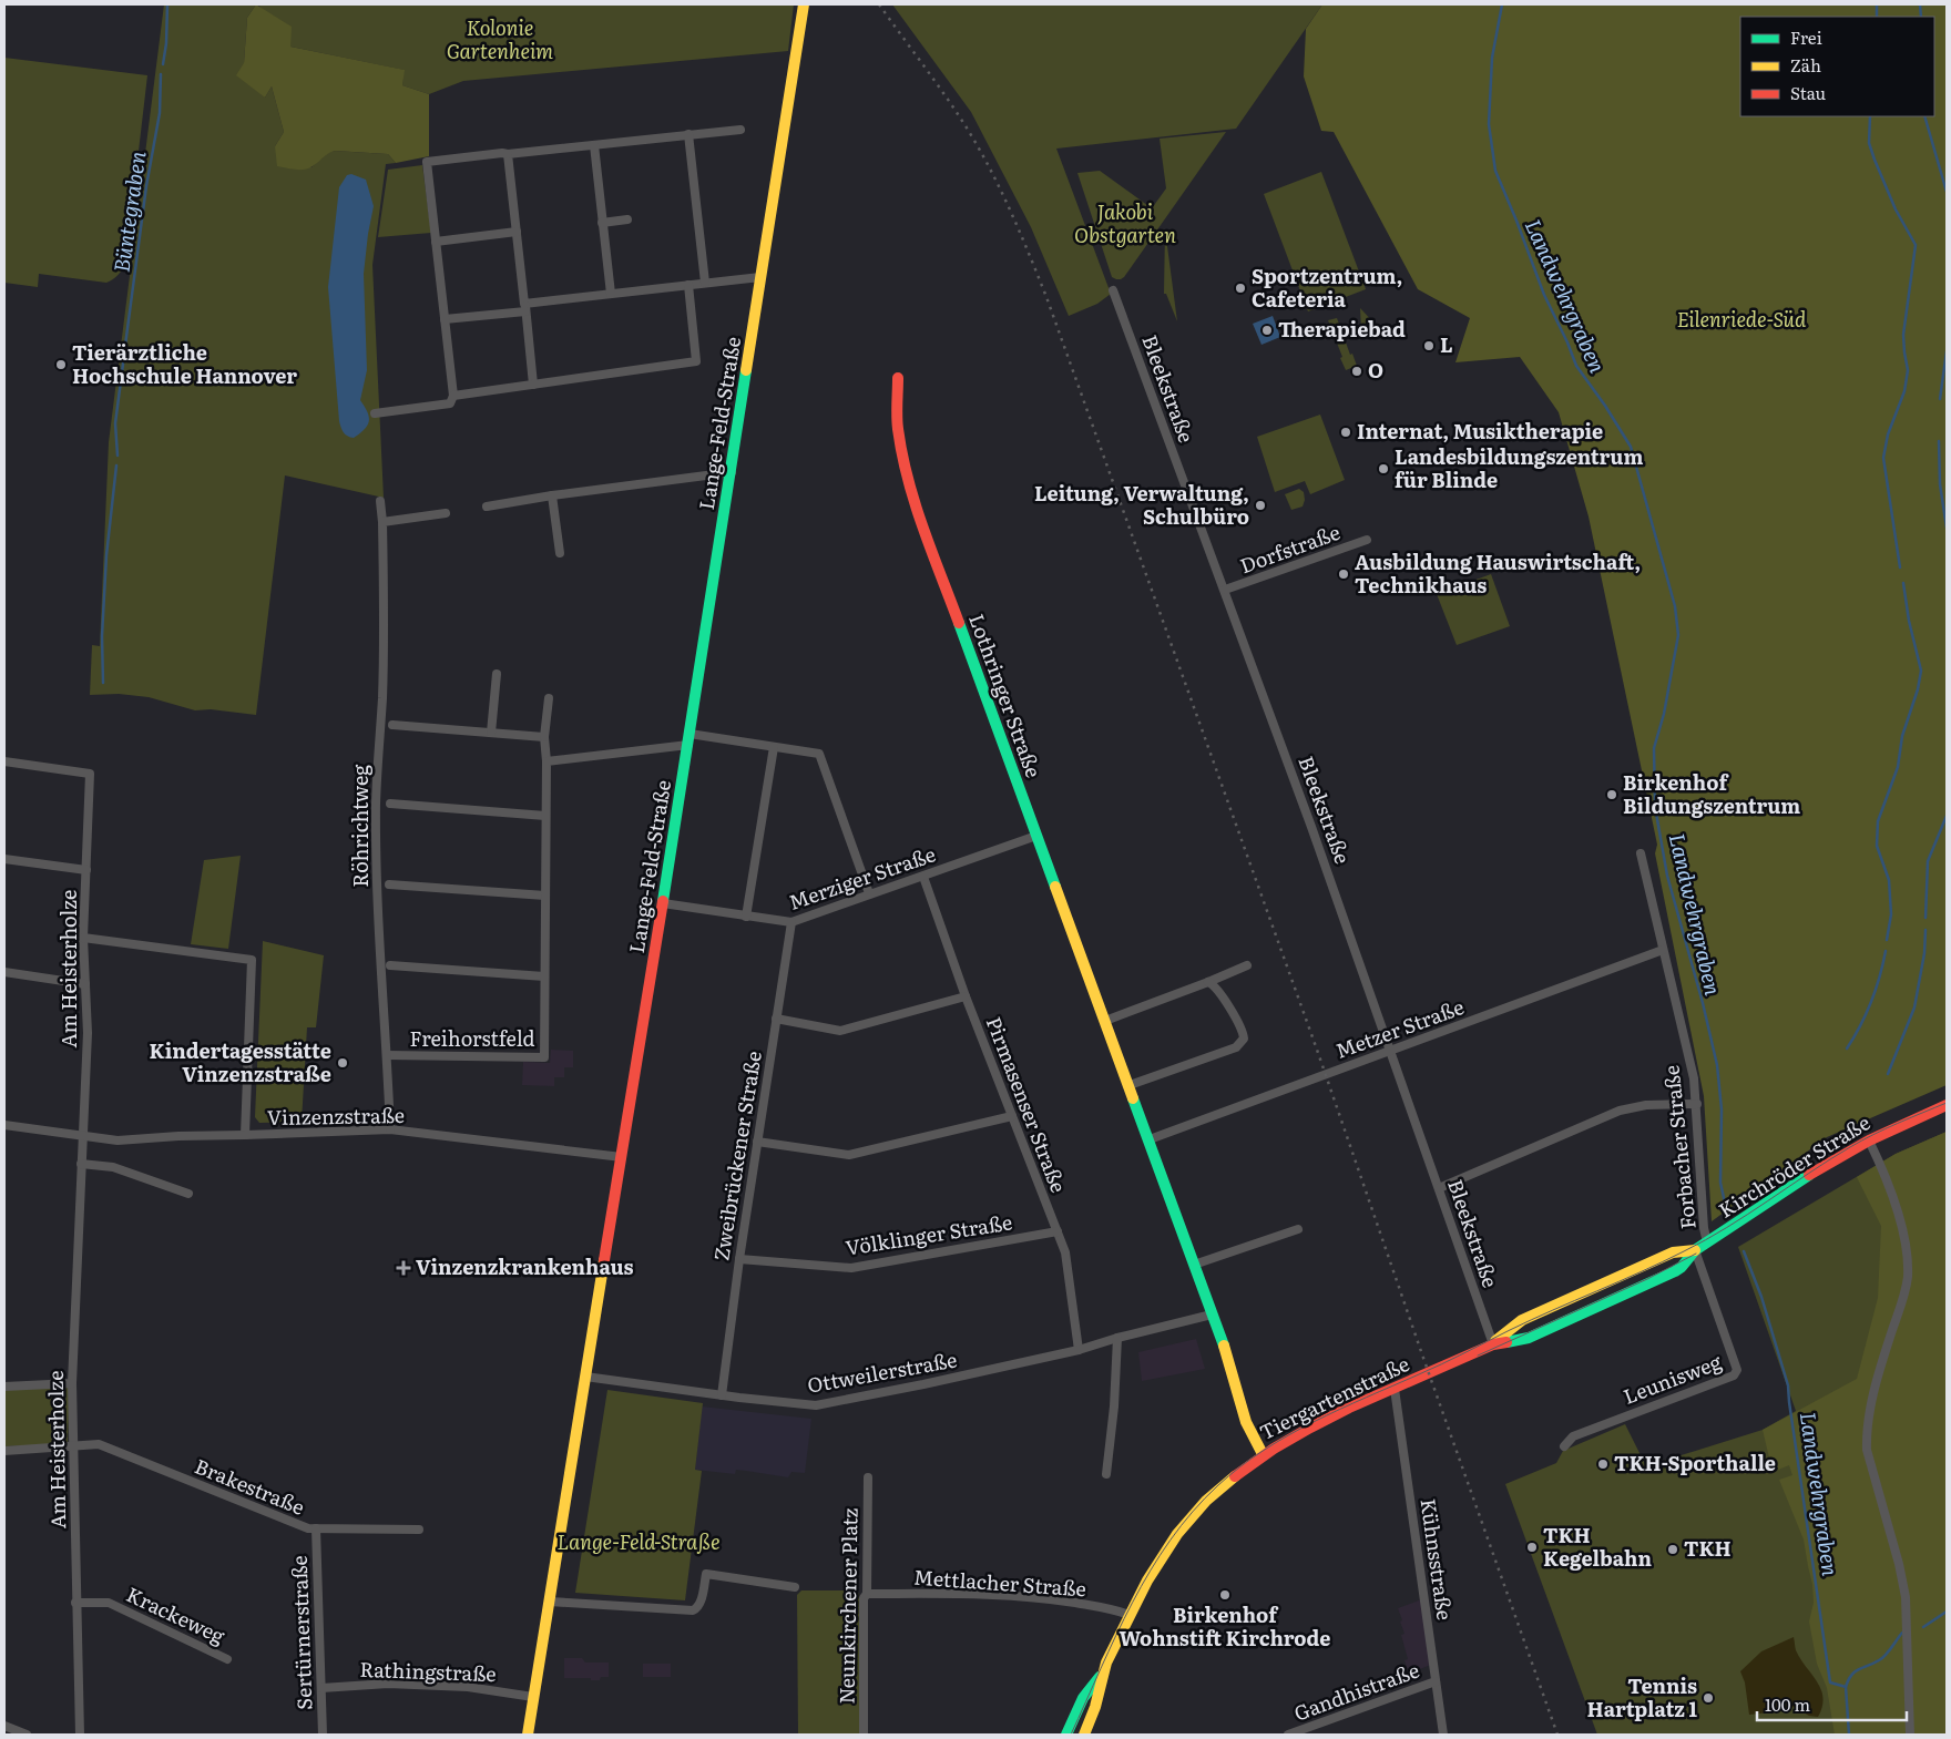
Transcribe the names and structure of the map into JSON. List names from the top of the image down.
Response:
{
  "streets": {
    "street": [
      "Bleekstraße",
      "Lange-Feld-Straße",
      "Dorfstraße",
      "Lothringer Straße",
      "Röhrichtweg",
      "Merziger Straße",
      "Am Heisterholze",
      "Metzer Straße",
      "Freihorstfeld",
      "Pirmasenser Straße",
      "Vinzenzstraße",
      "Forbacher Straße",
      "Zweibrückener Straße",
      "Kirchröder Straße",
      "Völklinger Straße",
      "Ottweilerstraße",
      "Leunisweg",
      "Tiergartenstraße",
      "Brakestraße",
      "Kühnsstraße",
      "Mettlacher Straße",
      "Neunkirchener Platz",
      "Krackeweg",
      "Sertürnerstraße",
      "Rathingstraße",
      "Gandhistraße"
    ]
  },
  "crossings": [
    ["Bleekstraße", "Dorfstraße"],
    ["Bleekstraße", "Metzer Straße"],
    ["Bleekstraße", "Tiergartenstraße"],
    ["Lange-Feld-Straße", "Merziger Straße"],
    ["Lange-Feld-Straße", "Vinzenzstraße"],
    ["Lange-Feld-Straße", "Ottweilerstraße"],
    ["Lange-Feld-Straße", "Rathingstraße"],
    ["Lothringer Straße", "Merziger Straße"],
    ["Lothringer Straße", "Metzer Straße"],
    ["Lothringer Straße", "Ottweilerstraße"],
    ["Lothringer Straße", "Tiergartenstraße"],
    ["Röhrichtweg", "Freihorstfeld"],
    ["Röhrichtweg", "Vinzenzstraße"],
    ["Merziger Straße", "Pirmasenser Straße"],
    ["Merziger Straße", "Zweibrückener Straße"],
    ["Am Heisterholze", "Vinzenzstraße"],
    ["Am Heisterholze", "Brakestraße"],
    ["Am Heisterholze", "Krackeweg"],
    ["Metzer Straße", "Forbacher Straße"],
    ["Pirmasenser Straße", "Völklinger Straße"],
    ["Pirmasenser Straße", "Ottweilerstraße"],
    ["Forbacher Straße", "Kirchröder Straße"],
    ["Zweibrückener Straße", "Völklinger Straße"],
    ["Zweibrückener Straße", "Ottweilerstraße"],
    ["Kirchröder Straße", "Leunisweg"],
    ["Kirchröder Straße", "Tiergartenstraße"],
    ["Leunisweg", "Tiergartenstraße"],
    ["Tiergartenstraße", "Kühnsstraße"],
    ["Tiergartenstraße", "Mettlacher Straße"],
    ["Brakestraße", "Sertürnerstraße"],
    ["Kühnsstraße", "Gandhistraße"],
    ["Mettlacher Straße", "Neunkirchener Platz"],
    ["Sertürnerstraße", "Rathingstraße"]
  ],
  "water": ["Büntegraben", "Landwehrgraben"],
  "parks": [
    "Kolonie Gartenheim",
    "Jakobi Obstgarten",
    "Eilenriede-Süd",
    "Lange-Feld-Straße"
  ],
  "places": {
    "other": [
      "Sportzentrum, Cafeteria",
      "Therapiebad",
      "L",
      "Tierärztliche Hochschule Hannover",
      "O",
      "Internat, Musiktherapie",
      "Landesbildungszentrum für Blinde",
      "Leitung, Verwaltung, Schulbüro",
      "Ausbildung Hauswirtschaft, Technikhaus",
      "Birkenhof Bildungszentrum",
      "Kindertagesstätte Vinzenzstraße",
      "TKH-Sporthalle",
      "TKH Kegelbahn",
      "TKH",
      "Birkenhof Wohnstift Kirchrode",
      "Tennis Hartplatz 1"
    ],
    "health": ["Vinzenzkrankenhaus"]
  },
  "legend": ["Frei", "Zäh", "Stau"],
  "scale_bar": "100 m"
}
